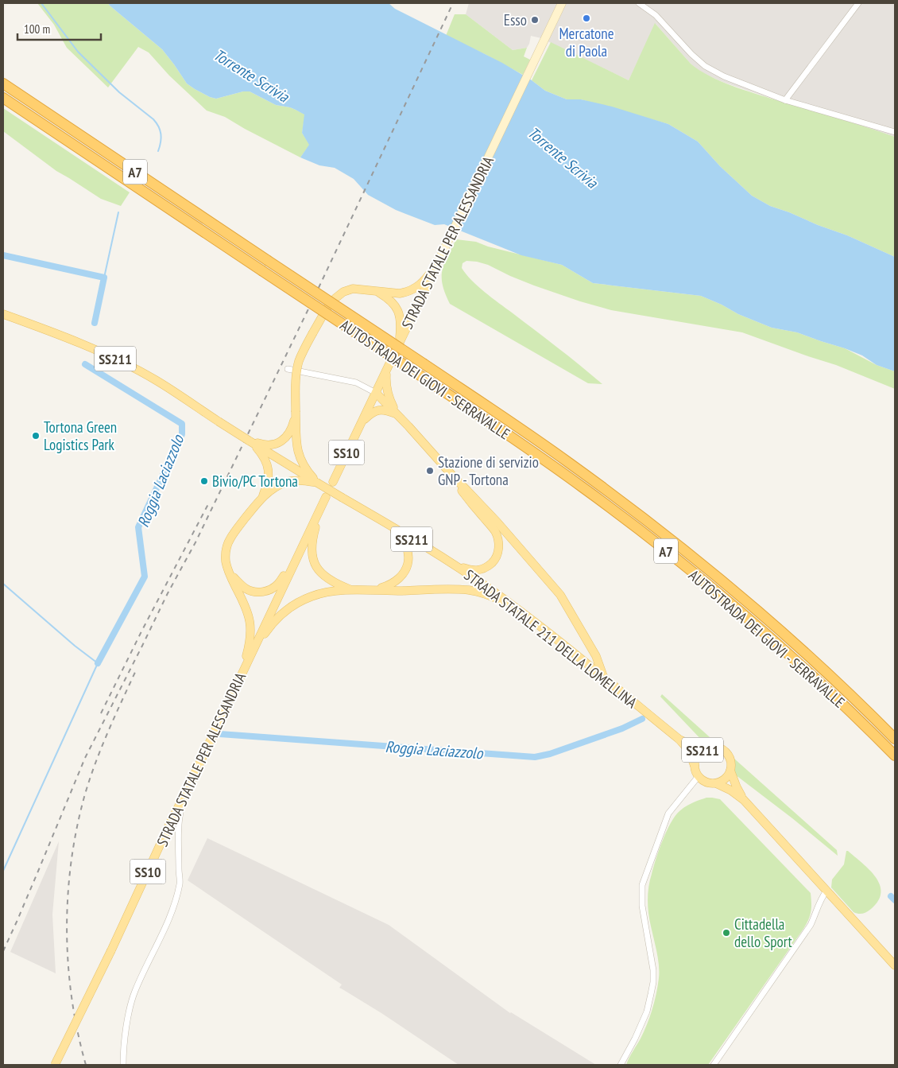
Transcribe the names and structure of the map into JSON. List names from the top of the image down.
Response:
{
  "streets": {
    "highway": ["A7", "AUTOSTRADA DEI GIOVI - SERRAVALLE"],
    "main road": [
      "STRADA STATALE PER ALESSANDRIA",
      "SS211",
      "SS10",
      "STRADA STATALE 211 DELLA LOMELLINA"
    ]
  },
  "crossings": [
    ["SS211", "STRADA STATALE 211 DELLA LOMELLINA"]
  ],
  "water": ["Torrente Scrivia", "Roggia Laciazzolo"],
  "places": [
    "Mercatone di Paola",
    "Esso",
    "Tortona Green Logistics Park",
    "Stazione di servizio GNP - Tortona",
    "Bivio/PC Tortona",
    "Cittadella dello Sport"
  ],
  "scale_bar": "100 m"
}
